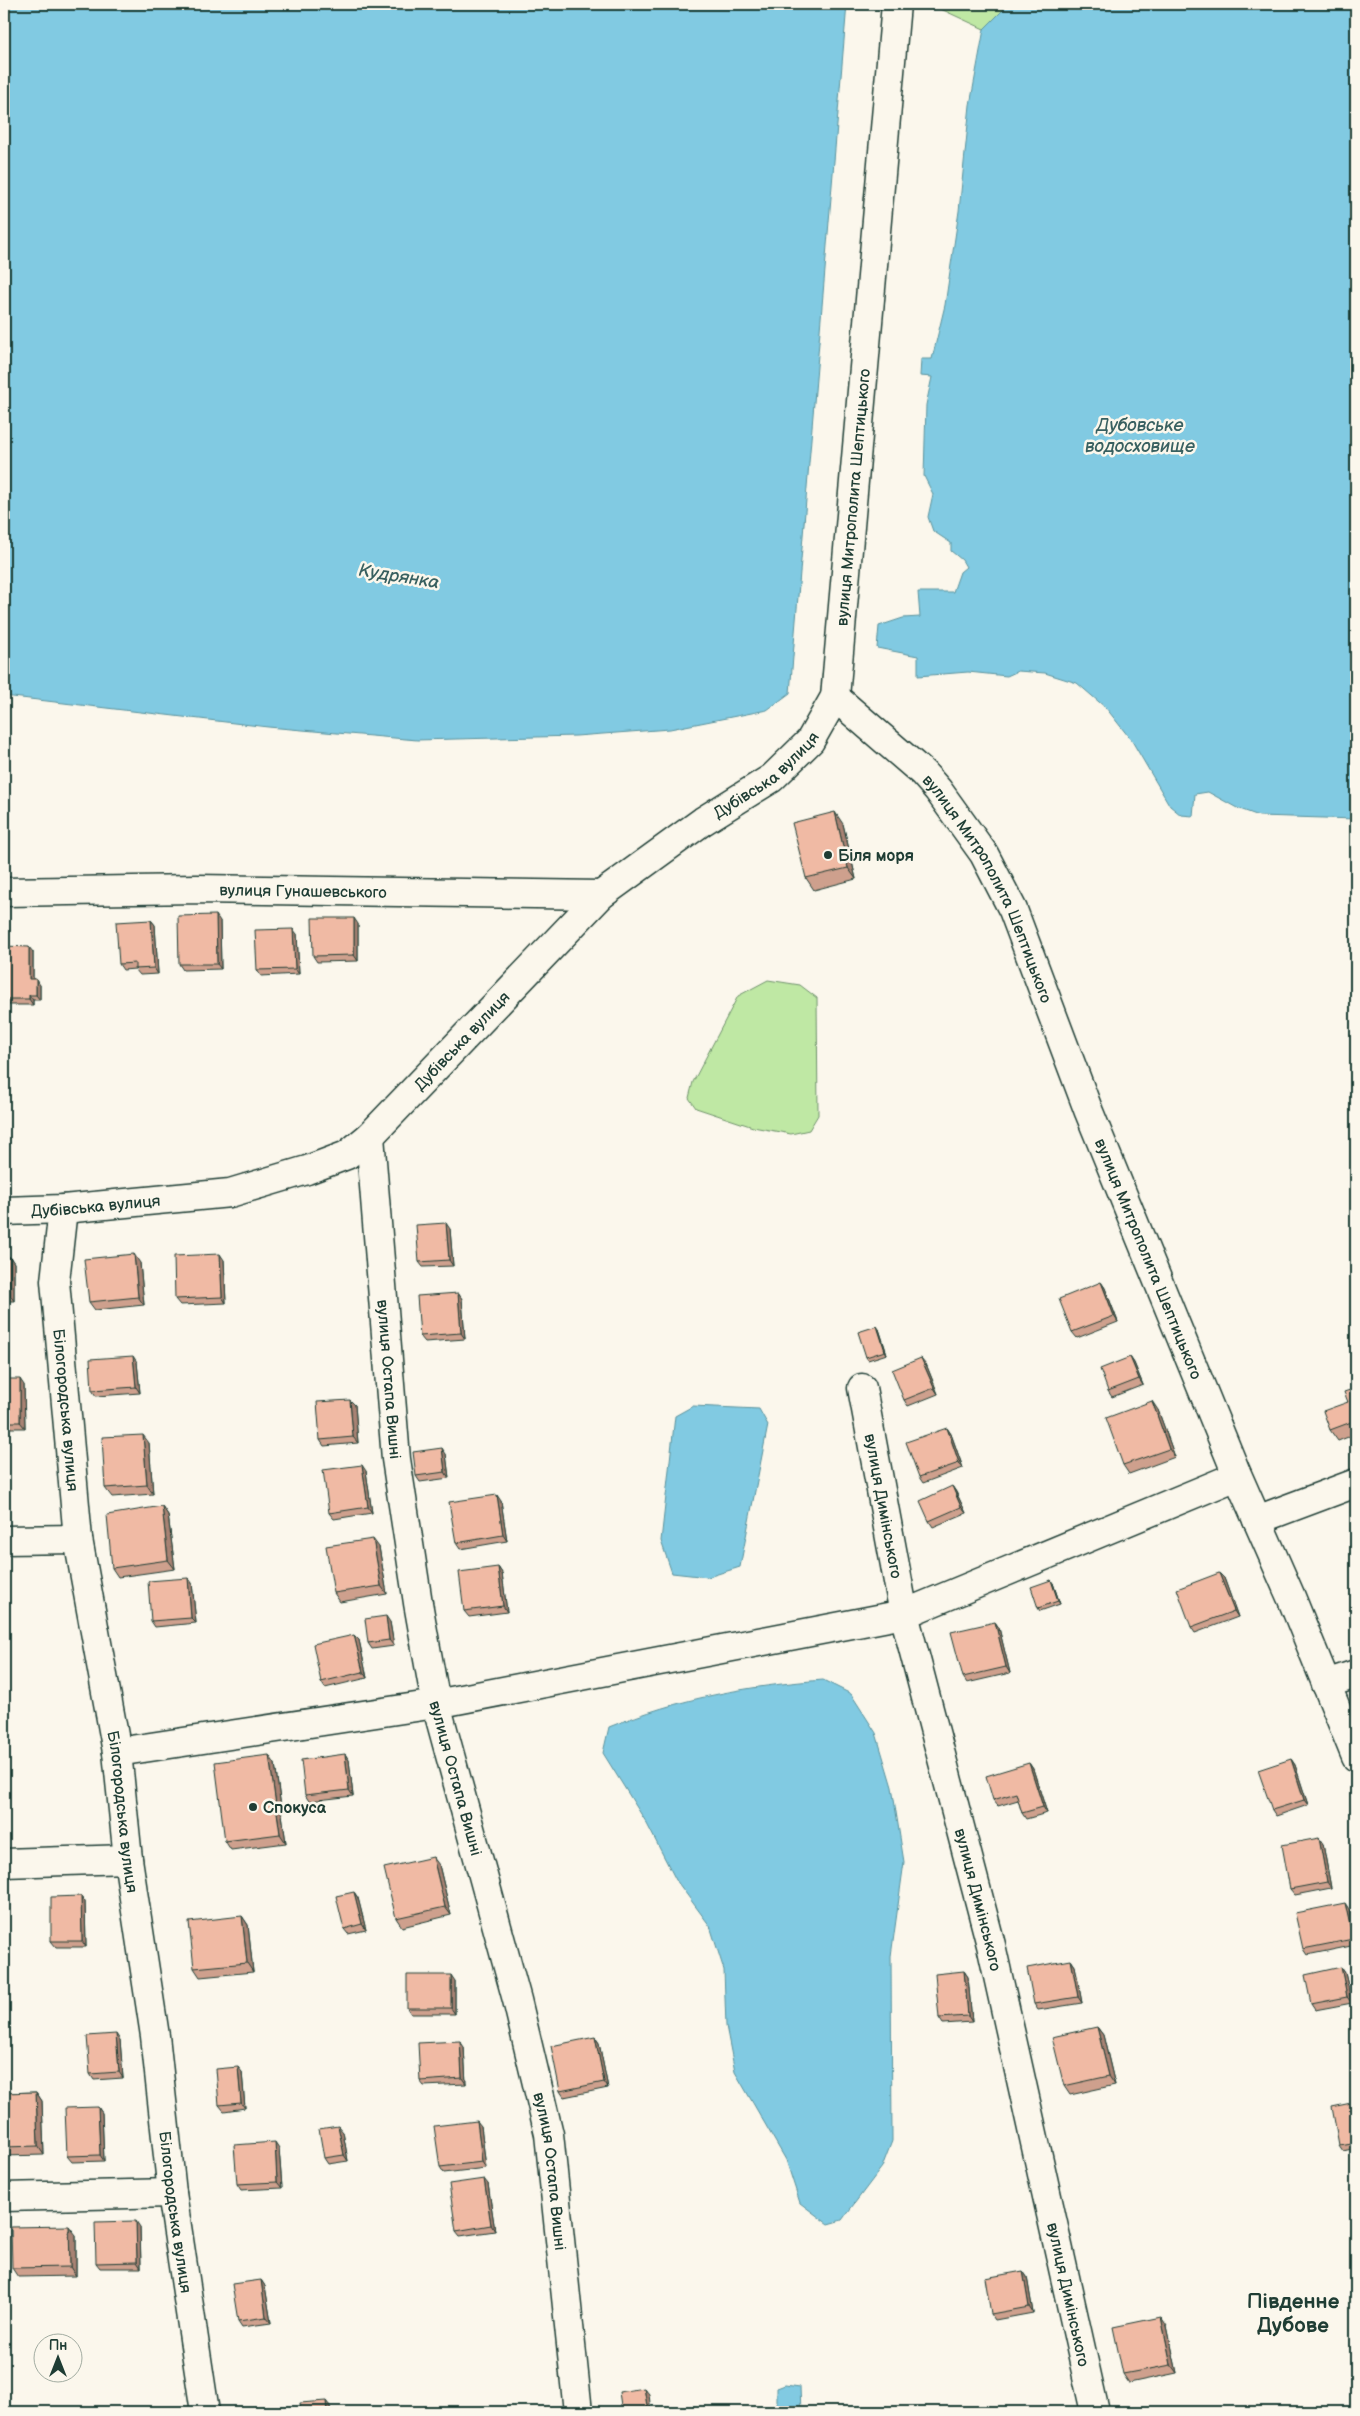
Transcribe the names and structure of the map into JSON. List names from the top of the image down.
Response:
{
  "streets": {
    "street": [
      "вулиця Митрополита Шептицького",
      "Дубівська вулиця",
      "вулиця Гунашевського",
      "вулиця Остапа Вишні",
      "Білогородська вулиця",
      "вулиця Димінського"
    ]
  },
  "crossings": [
    ["вулиця Митрополита Шептицького", "Дубівська вулиця"],
    ["Дубівська вулиця", "вулиця Гунашевського"],
    ["Дубівська вулиця", "вулиця Остапа Вишні"],
    ["Дубівська вулиця", "Білогородська вулиця"]
  ],
  "districts": ["Південне Дубове"],
  "water": ["Дубовське водосховище", "Кудрянка"],
  "places": ["Біля моря", "Спокуса"],
  "north": "top"
}
